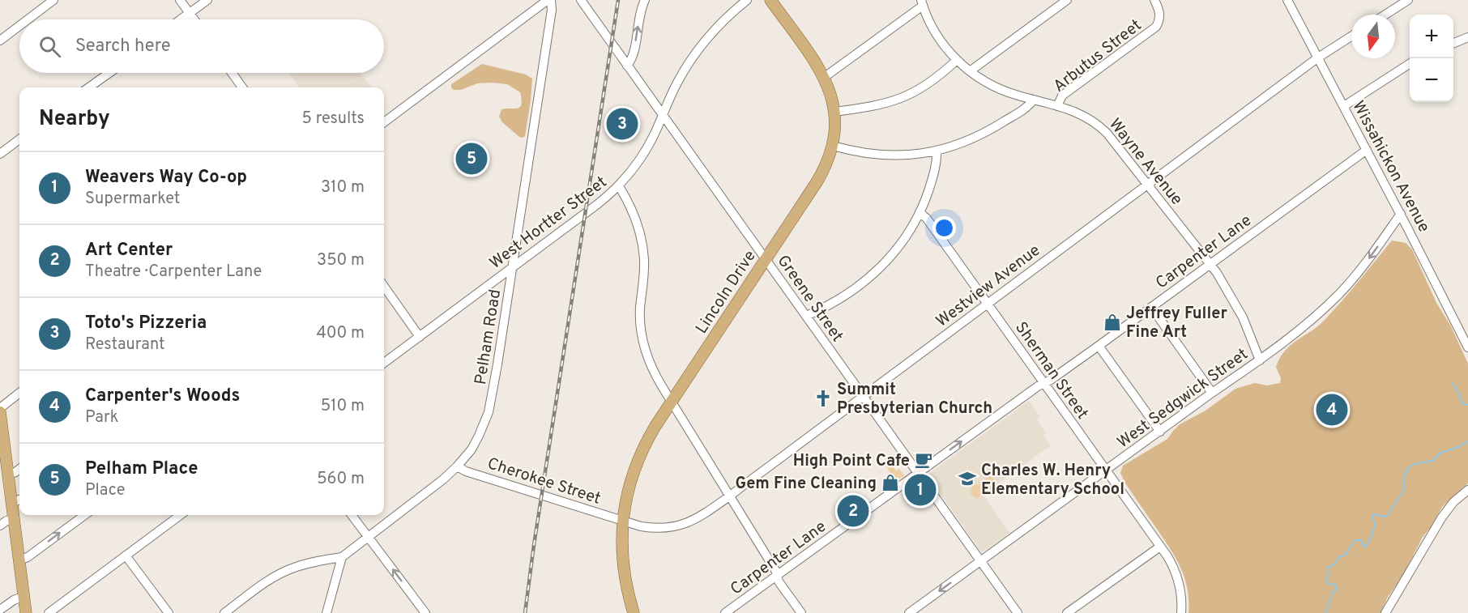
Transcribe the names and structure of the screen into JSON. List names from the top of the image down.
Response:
{
  "streets": {
    "main road": ["Lincoln Drive"],
    "street": [
      "Arbutus Street",
      "Wayne Avenue",
      "Wissahickon Avenue",
      "West Hortter Street",
      "Carpenter Lane",
      "Westview Avenue",
      "Greene Street",
      "Pelham Road",
      "Sherman Street",
      "West Sedgwick Street",
      "Cherokee Street"
    ]
  },
  "crossings": [
    ["Arbutus Street", "Wayne Avenue"],
    ["Wayne Avenue", "Carpenter Lane"],
    ["Wayne Avenue", "Westview Avenue"],
    ["Wayne Avenue", "West Sedgwick Street"],
    ["Wissahickon Avenue", "Carpenter Lane"],
    ["Wissahickon Avenue", "Westview Avenue"],
    ["Wissahickon Avenue", "West Sedgwick Street"],
    ["West Hortter Street", "Greene Street"],
    ["West Hortter Street", "Pelham Road"],
    ["Carpenter Lane", "Greene Street"],
    ["Carpenter Lane", "Sherman Street"],
    ["Westview Avenue", "Lincoln Drive"],
    ["Westview Avenue", "Greene Street"],
    ["Westview Avenue", "Sherman Street"],
    ["Westview Avenue", "Cherokee Street"],
    ["Lincoln Drive", "Greene Street"],
    ["Lincoln Drive", "Cherokee Street"],
    ["Greene Street", "West Sedgwick Street"],
    ["Pelham Road", "Cherokee Street"],
    ["Sherman Street", "West Sedgwick Street"]
  ],
  "one_way": ["West Sedgwick Street"],
  "places": {
    "shop": ["Jeffrey Fuller Fine Art", "Gem Fine Cleaning"],
    "church": ["Summit Presbyterian Church"],
    "cafe": ["High Point Cafe"],
    "school or university": ["Charles W. Henry Elementary School"]
  },
  "north": "bottom",
  "page": {
    "map_buttons": ["+", "−"],
    "search": "Search here",
    "heading": ["Nearby", "5 results"],
    "pins": [
      "3",
      "5",
      "4",
      "1",
      "2"
    ],
    "list": [
      {
        "mark": "1",
        "name": "Weavers Way Co‑op",
        "note": "Supermarket",
        "value": "310 m"
      },
      {
        "mark": "2",
        "name": "Art Center",
        "note": "Theatre · Carpenter Lane",
        "value": "350 m"
      },
      {
        "mark": "3",
        "name": "Toto's Pizzeria",
        "note": "Restaurant",
        "value": "400 m"
      },
      {
        "mark": "4",
        "name": "Carpenter's Woods",
        "note": "Park",
        "value": "510 m"
      },
      {
        "mark": "5",
        "name": "Pelham Place",
        "note": "Place",
        "value": "560 m"
      }
    ]
  }
}
